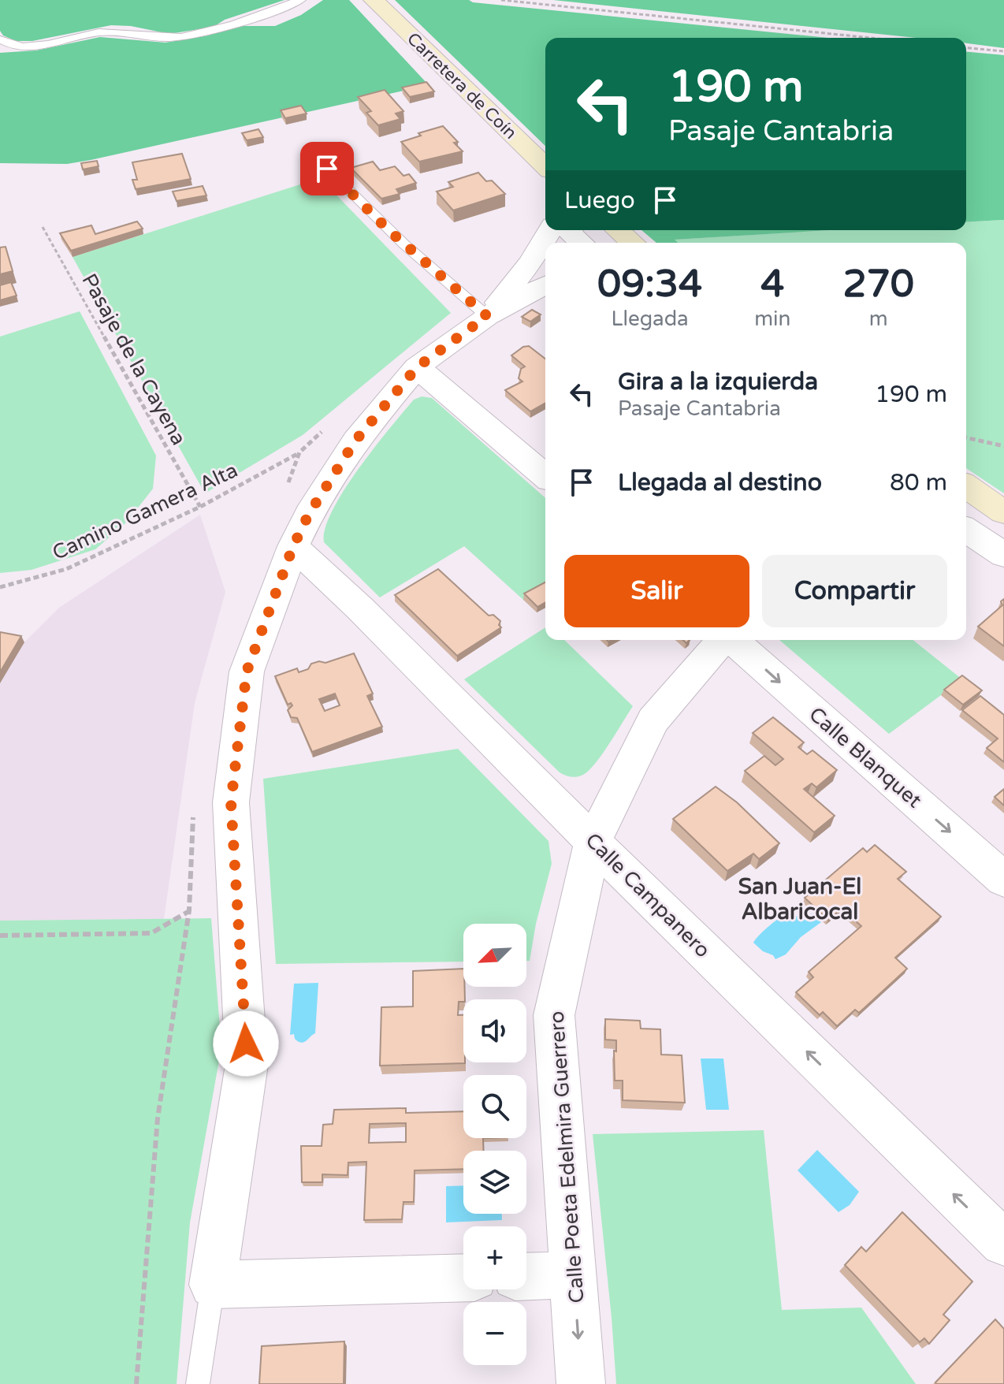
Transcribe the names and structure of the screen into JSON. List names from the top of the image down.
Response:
{
  "streets": {
    "street": [
      "Carretera de Coín",
      "Calle Blanquet",
      "Calle Campanero",
      "Calle Poeta Edelmira Guerrero"
    ],
    "path": ["Pasaje de la Cayena", "Camino Gamera Alta"]
  },
  "crossings": [
    ["Pasaje de la Cayena", "Camino Gamera Alta"],
    ["Calle Campanero", "Calle Poeta Edelmira Guerrero"]
  ],
  "one_way": ["Calle Blanquet", "Calle Campanero"],
  "districts": ["San Juan-El Albaricocal"],
  "north": "bottom left",
  "page": {
    "turn": ["190 m", "Pasaje Cantabria"],
    "then": "Luego",
    "eta": [
      "09:34",
      "Llegada",
      "4",
      "min",
      "270",
      "m"
    ],
    "list": [
      {
        "name": "Gira a la izquierda",
        "note": "Pasaje Cantabria",
        "value": "190 m"
      },
      {
        "name": "Llegada al destino",
        "value": "80 m"
      }
    ],
    "buttons": ["Salir", "Compartir"],
    "map_buttons": ["+", "−"]
  }
}
